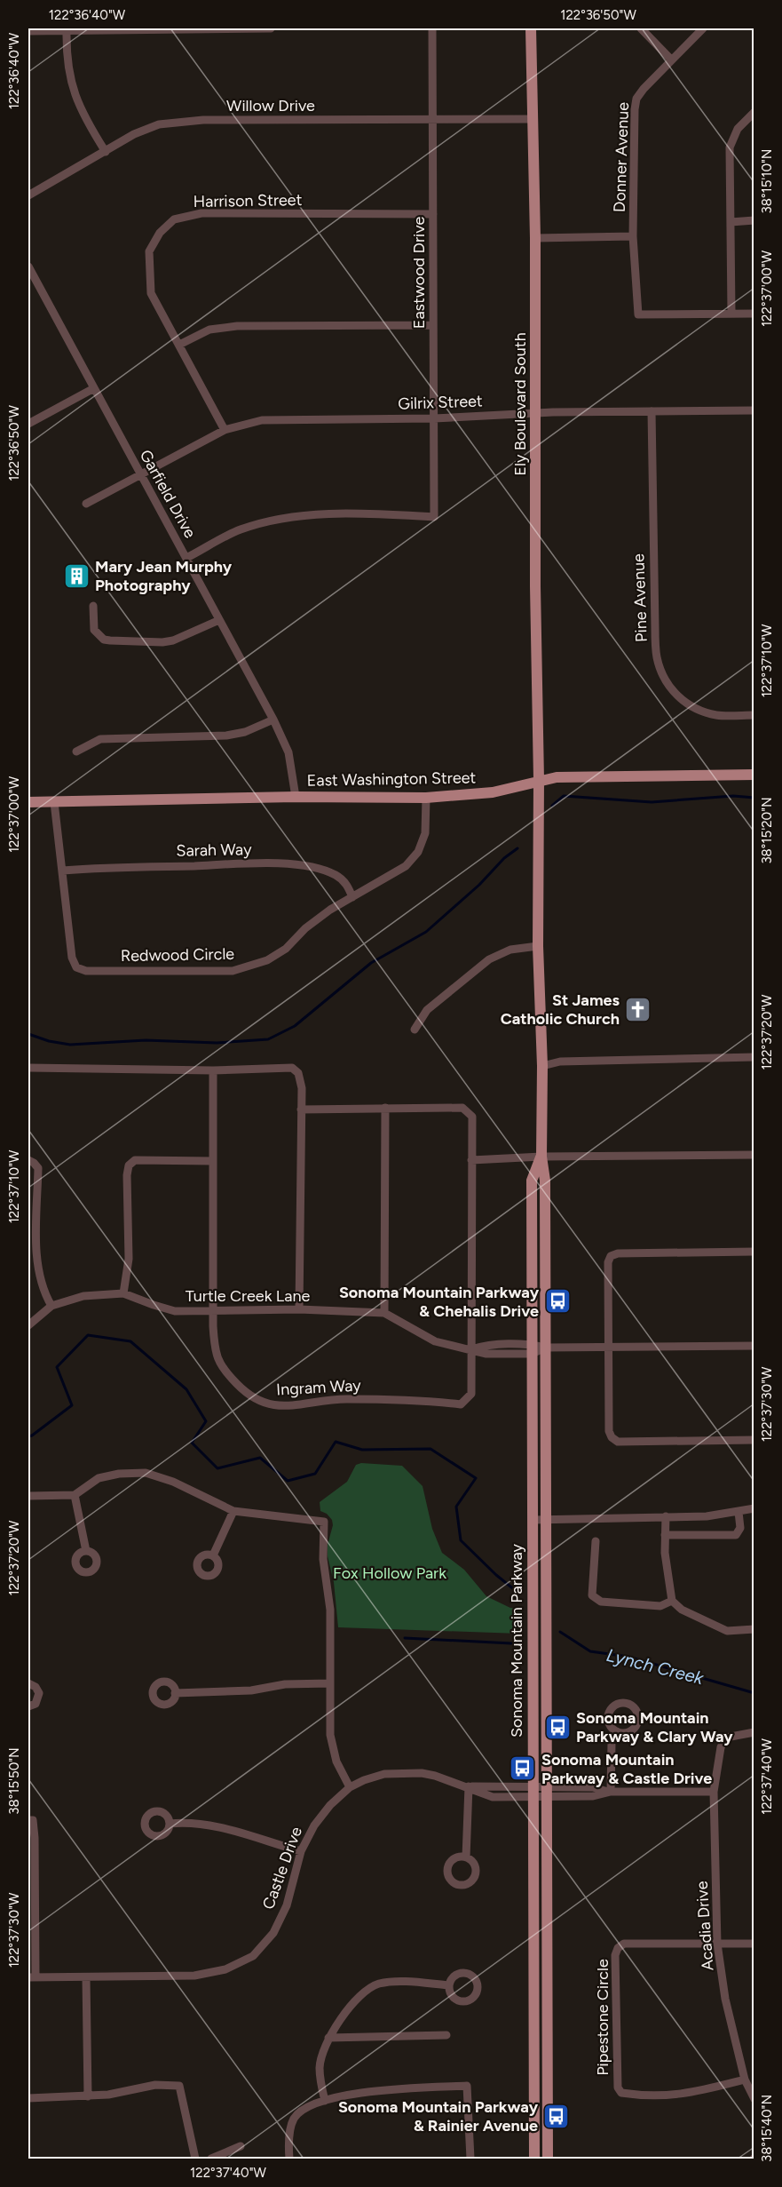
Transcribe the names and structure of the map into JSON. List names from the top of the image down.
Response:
{
  "streets": {
    "main road": ["Ely Boulevard South", "East Washington Street", "Sonoma Mountain Parkway"],
    "street": [
      "Willow Drive",
      "Donner Avenue",
      "Harrison Street",
      "Eastwood Drive",
      "Gilrix Street",
      "Garfield Drive",
      "Pine Avenue",
      "Sarah Way",
      "Redwood Circle",
      "Turtle Creek Lane",
      "Ingram Way",
      "Castle Drive",
      "Acadia Drive",
      "Pipestone Circle"
    ]
  },
  "crossings": [
    ["Willow Drive", "Eastwood Drive"],
    ["Willow Drive", "Ely Boulevard South"],
    ["Harrison Street", "Eastwood Drive"],
    ["Harrison Street", "Gilrix Street"],
    ["Eastwood Drive", "Gilrix Street"],
    ["Eastwood Drive", "Garfield Drive"],
    ["Gilrix Street", "Ely Boulevard South"],
    ["Gilrix Street", "Garfield Drive"],
    ["Gilrix Street", "Pine Avenue"],
    ["Ely Boulevard South", "East Washington Street"],
    ["Ely Boulevard South", "Sonoma Mountain Parkway"],
    ["Garfield Drive", "East Washington Street"],
    ["East Washington Street", "Redwood Circle"],
    ["East Washington Street", "Sonoma Mountain Parkway"],
    ["Sarah Way", "Redwood Circle"],
    ["Turtle Creek Lane", "Ingram Way"],
    ["Turtle Creek Lane", "Sonoma Mountain Parkway"],
    ["Sonoma Mountain Parkway", "Castle Drive"],
    ["Castle Drive", "Acadia Drive"],
    ["Acadia Drive", "Pipestone Circle"]
  ],
  "water": ["Lynch Creek"],
  "parks": ["Fox Hollow Park"],
  "places": {
    "building": ["Mary Jean Murphy Photography"],
    "church": ["St James Catholic Church"],
    "bus stop": [
      "Sonoma Mountain Parkway & Chehalis Drive",
      "Sonoma Mountain Parkway & Clary Way",
      "Sonoma Mountain Parkway & Castle Drive",
      "Sonoma Mountain Parkway & Rainier Avenue"
    ]
  },
  "coordinates": [
    "122°36'40\"W",
    "122°36'50\"W",
    "38°15'10\"N",
    "122°37'00\"W",
    "122°37'10\"W",
    "38°15'20\"N",
    "122°37'20\"W",
    "122°37'30\"W",
    "122°37'40\"W",
    "38°15'50\"N",
    "38°15'40\"N"
  ]
}
